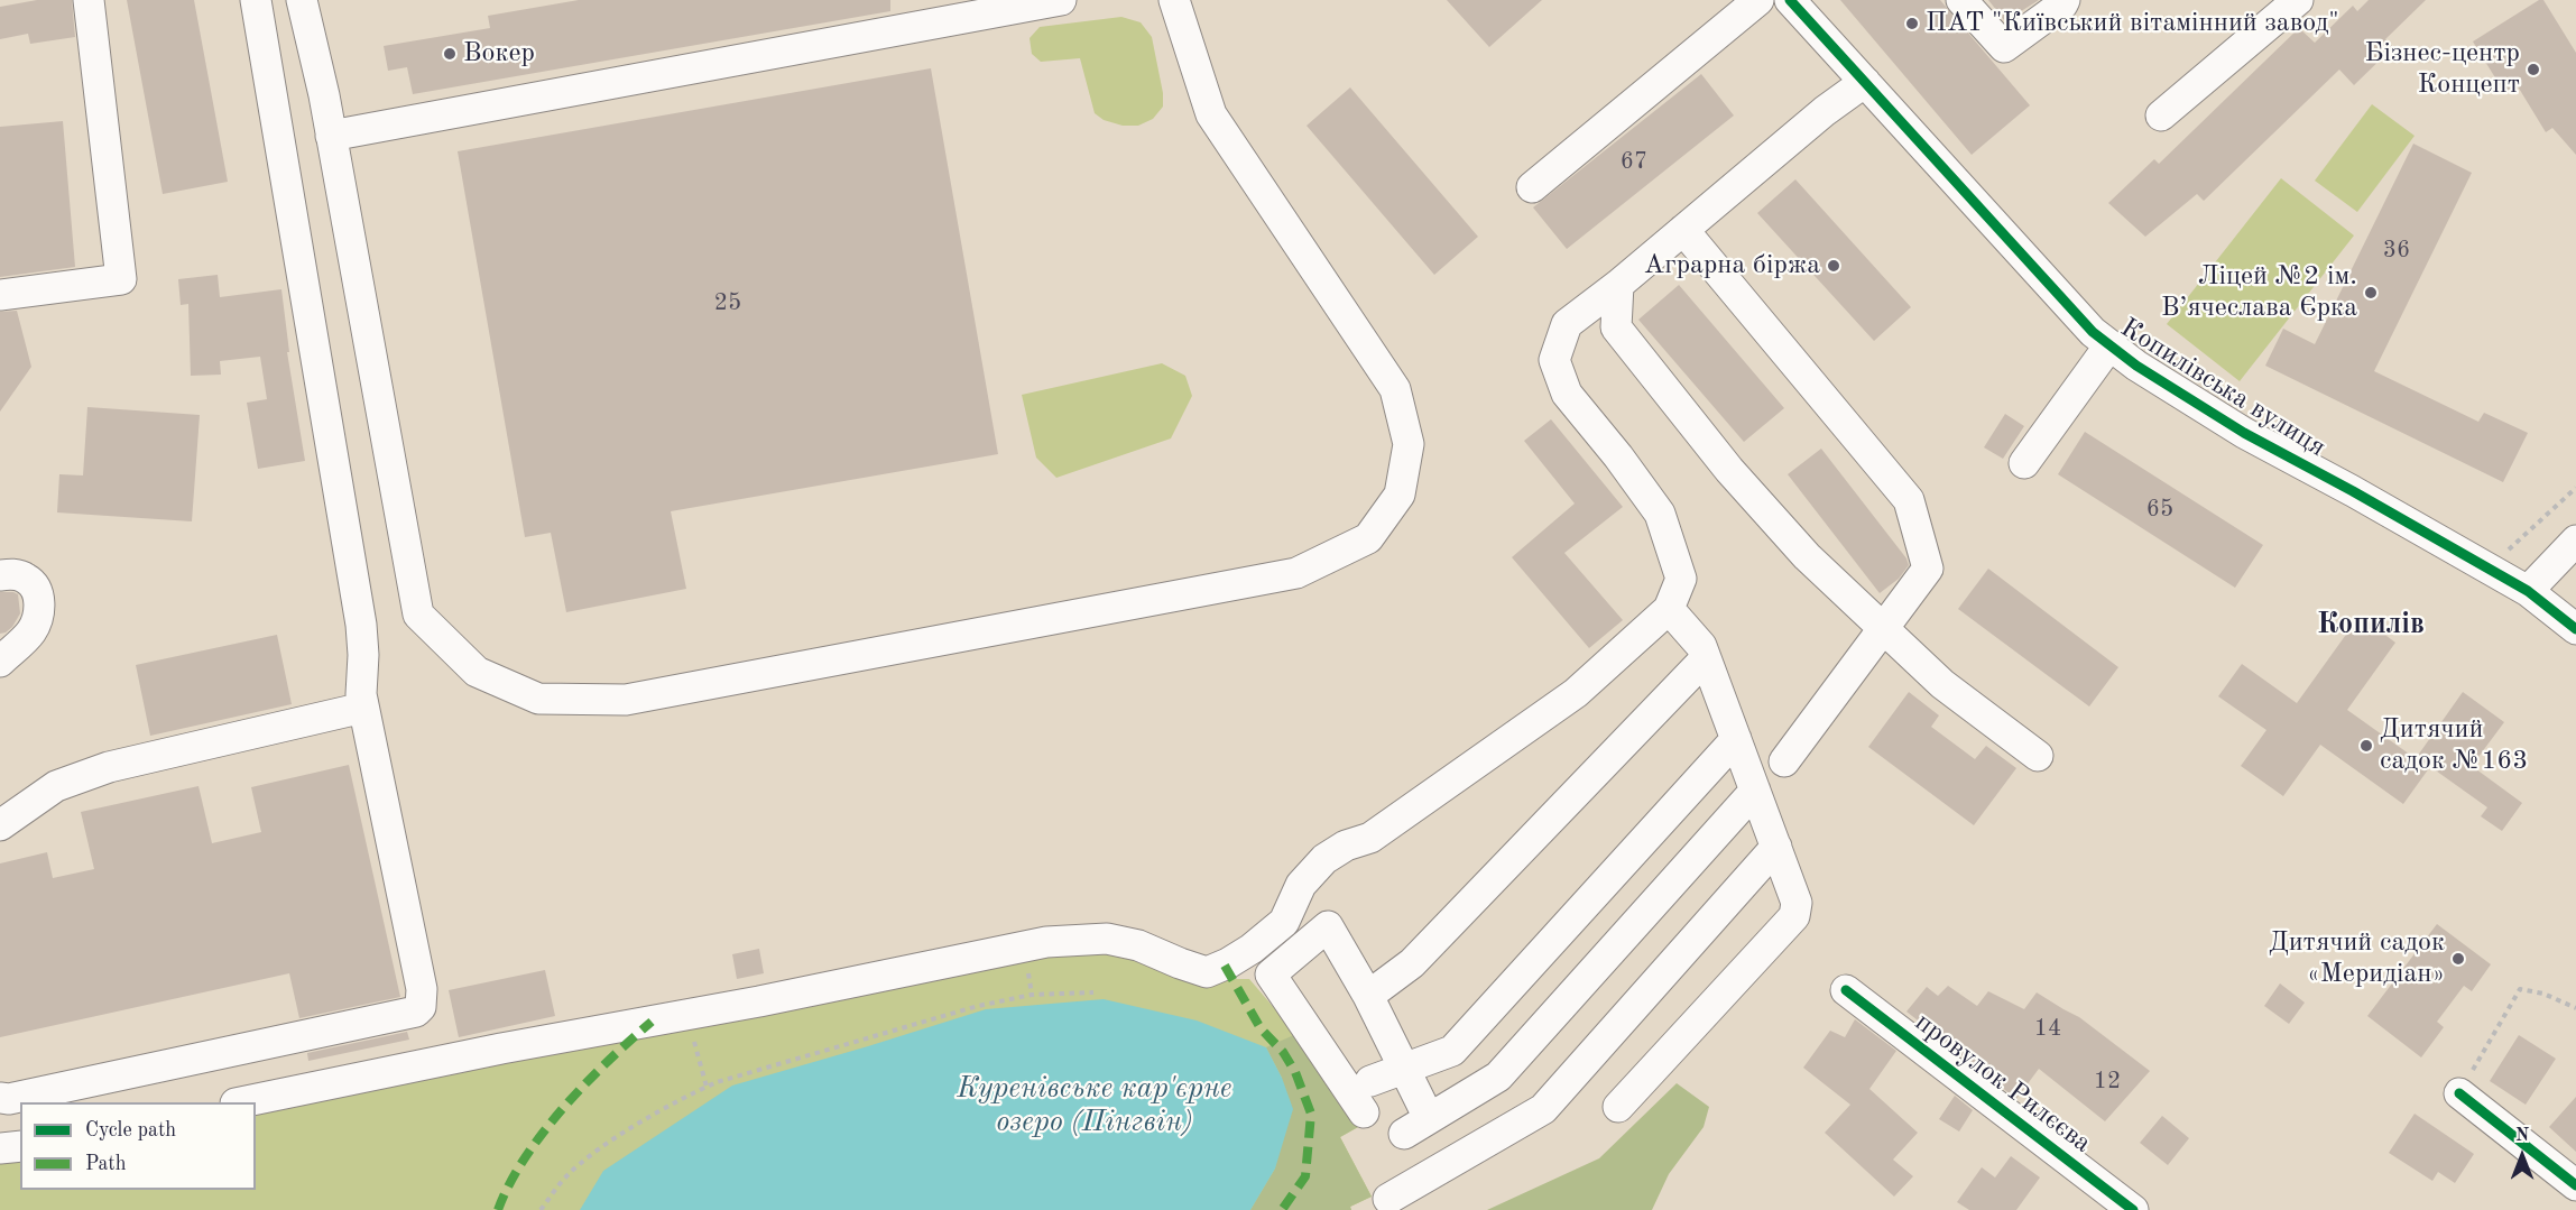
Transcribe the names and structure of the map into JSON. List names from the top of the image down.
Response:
{
  "streets": {
    "street": ["Копилівська вулиця", "провулок Рилєєва"]
  },
  "districts": ["Копилів"],
  "water": ["Куренівське кар'єрне озеро (Пінгвін)"],
  "places": [
    "ПАТ \"Київський вітамінний завод\"",
    "Вокер",
    "Бізнес-центр Концепт",
    "Аграрна біржа",
    "Ліцей №2 ім. В’ячеслава Єрка",
    "Дитячий садок №163",
    "Дитячий садок «Меридіан»"
  ],
  "house_numbers": [
    "67",
    "36",
    "25",
    "65",
    "14",
    "12"
  ],
  "legend": ["Cycle path", "Path"],
  "north": "top"
}
